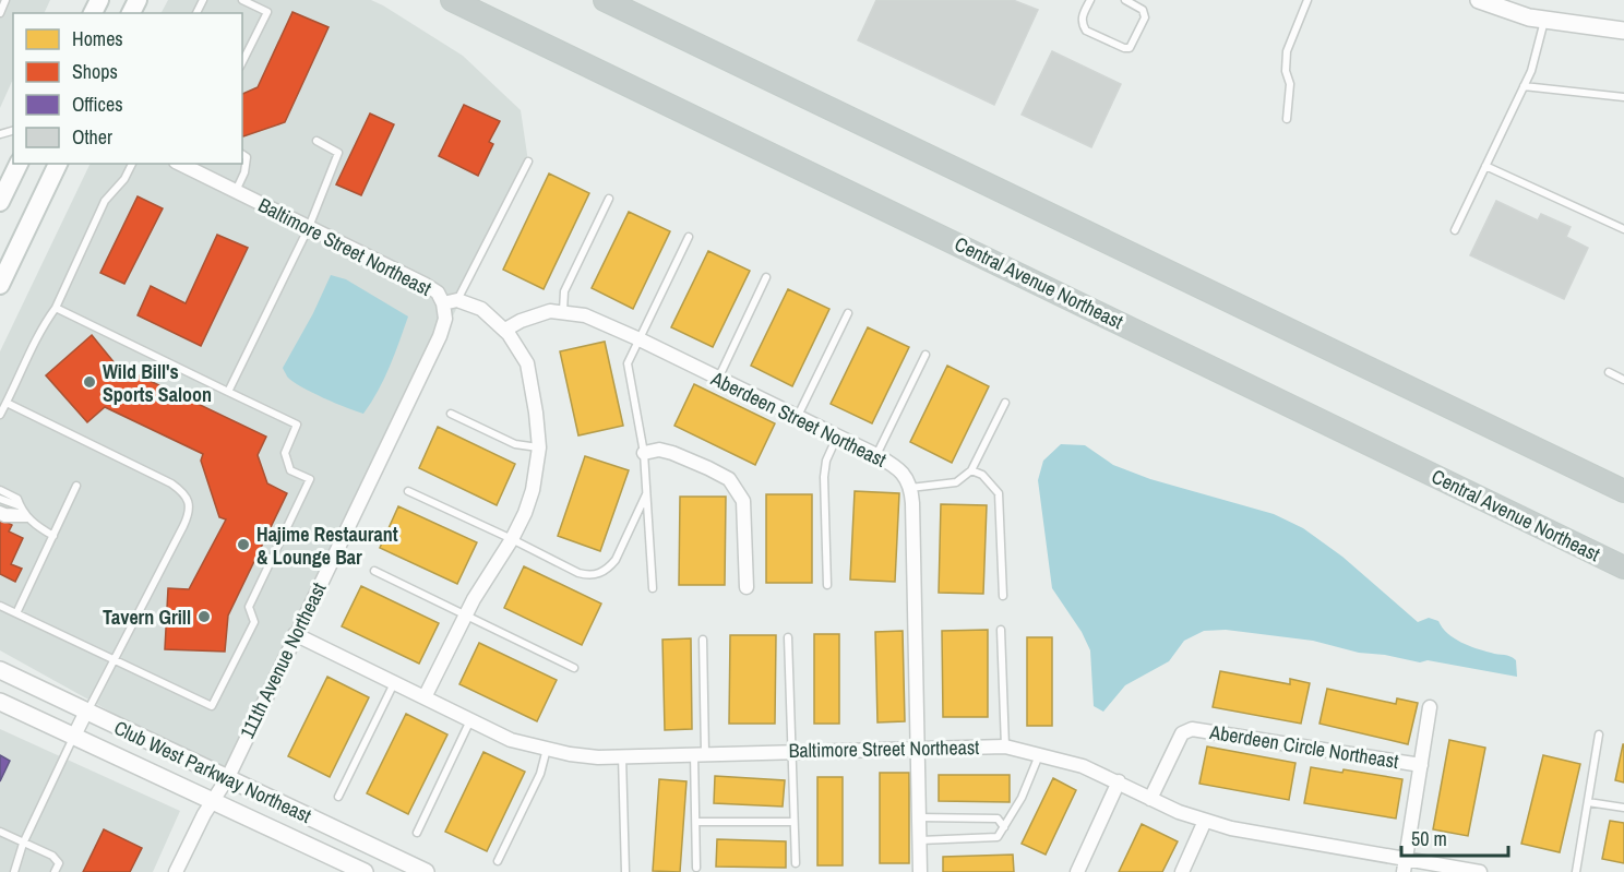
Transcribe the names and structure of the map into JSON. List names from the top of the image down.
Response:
{
  "streets": {
    "highway": ["Central Avenue Northeast"],
    "street": [
      "Baltimore Street Northeast",
      "Aberdeen Street Northeast",
      "111th Avenue Northeast",
      "Aberdeen Circle Northeast",
      "Club West Parkway Northeast"
    ]
  },
  "crossings": [
    ["Baltimore Street Northeast", "Aberdeen Street Northeast"],
    ["Baltimore Street Northeast", "111th Avenue Northeast"],
    ["Baltimore Street Northeast", "Aberdeen Circle Northeast"],
    ["111th Avenue Northeast", "Club West Parkway Northeast"]
  ],
  "places": ["Wild Bill's Sports Saloon", "Hajime Restaurant & Lounge Bar", "Tavern Grill"],
  "legend": [
    "Homes",
    "Shops",
    "Offices",
    "Other"
  ],
  "scale_bar": "50 m"
}
